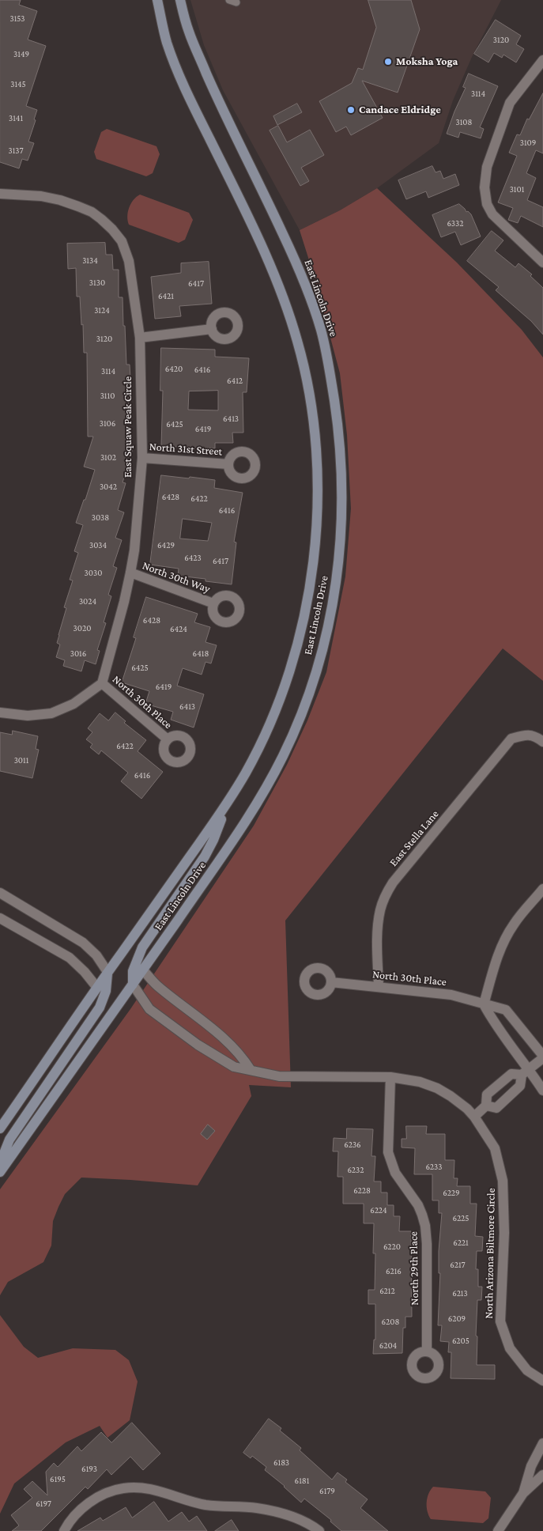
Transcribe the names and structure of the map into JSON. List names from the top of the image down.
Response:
{
  "streets": {
    "main road": ["East Lincoln Drive"],
    "street": [
      "East Squaw Peak Circle",
      "North 31st Street",
      "North 30th Way",
      "North 30th Place",
      "East Stella Lane",
      "North Arizona Biltmore Circle",
      "North 29th Place"
    ]
  },
  "crossings": [
    ["East Lincoln Drive", "North Arizona Biltmore Circle"],
    ["East Squaw Peak Circle", "North 31st Street"],
    ["East Squaw Peak Circle", "North 30th Way"],
    ["East Squaw Peak Circle", "North 30th Place"],
    ["North 30th Place", "East Stella Lane"],
    ["North Arizona Biltmore Circle", "North 29th Place"]
  ],
  "places": ["Moksha Yoga", "Candace Eldridge"],
  "house_numbers": [
    "3153",
    "3120",
    "3149",
    "3145",
    "3114",
    "3141",
    "3108",
    "3109",
    "3137",
    "3101",
    "6332",
    "3134",
    "3130",
    "6417",
    "6421",
    "3124",
    "3120",
    "6420",
    "6416",
    "3114",
    "6412",
    "3110",
    "6413",
    "3106",
    "6425",
    "6419",
    "3102",
    "3042",
    "6428",
    "6422",
    "6416",
    "3038",
    "3034",
    "6429",
    "6423",
    "6417",
    "3030",
    "3024",
    "6428",
    "3020",
    "6424",
    "3016",
    "6418",
    "6425",
    "6419",
    "6413",
    "6422",
    "3011",
    "6416",
    "6236",
    "6233",
    "6232",
    "6228",
    "6229",
    "6224",
    "6225",
    "6221",
    "6220",
    "6217",
    "6216",
    "6212",
    "6213",
    "6209",
    "6208",
    "6205",
    "6204",
    "6183",
    "6193",
    "6195",
    "6181",
    "6179",
    "6197"
  ]
}
